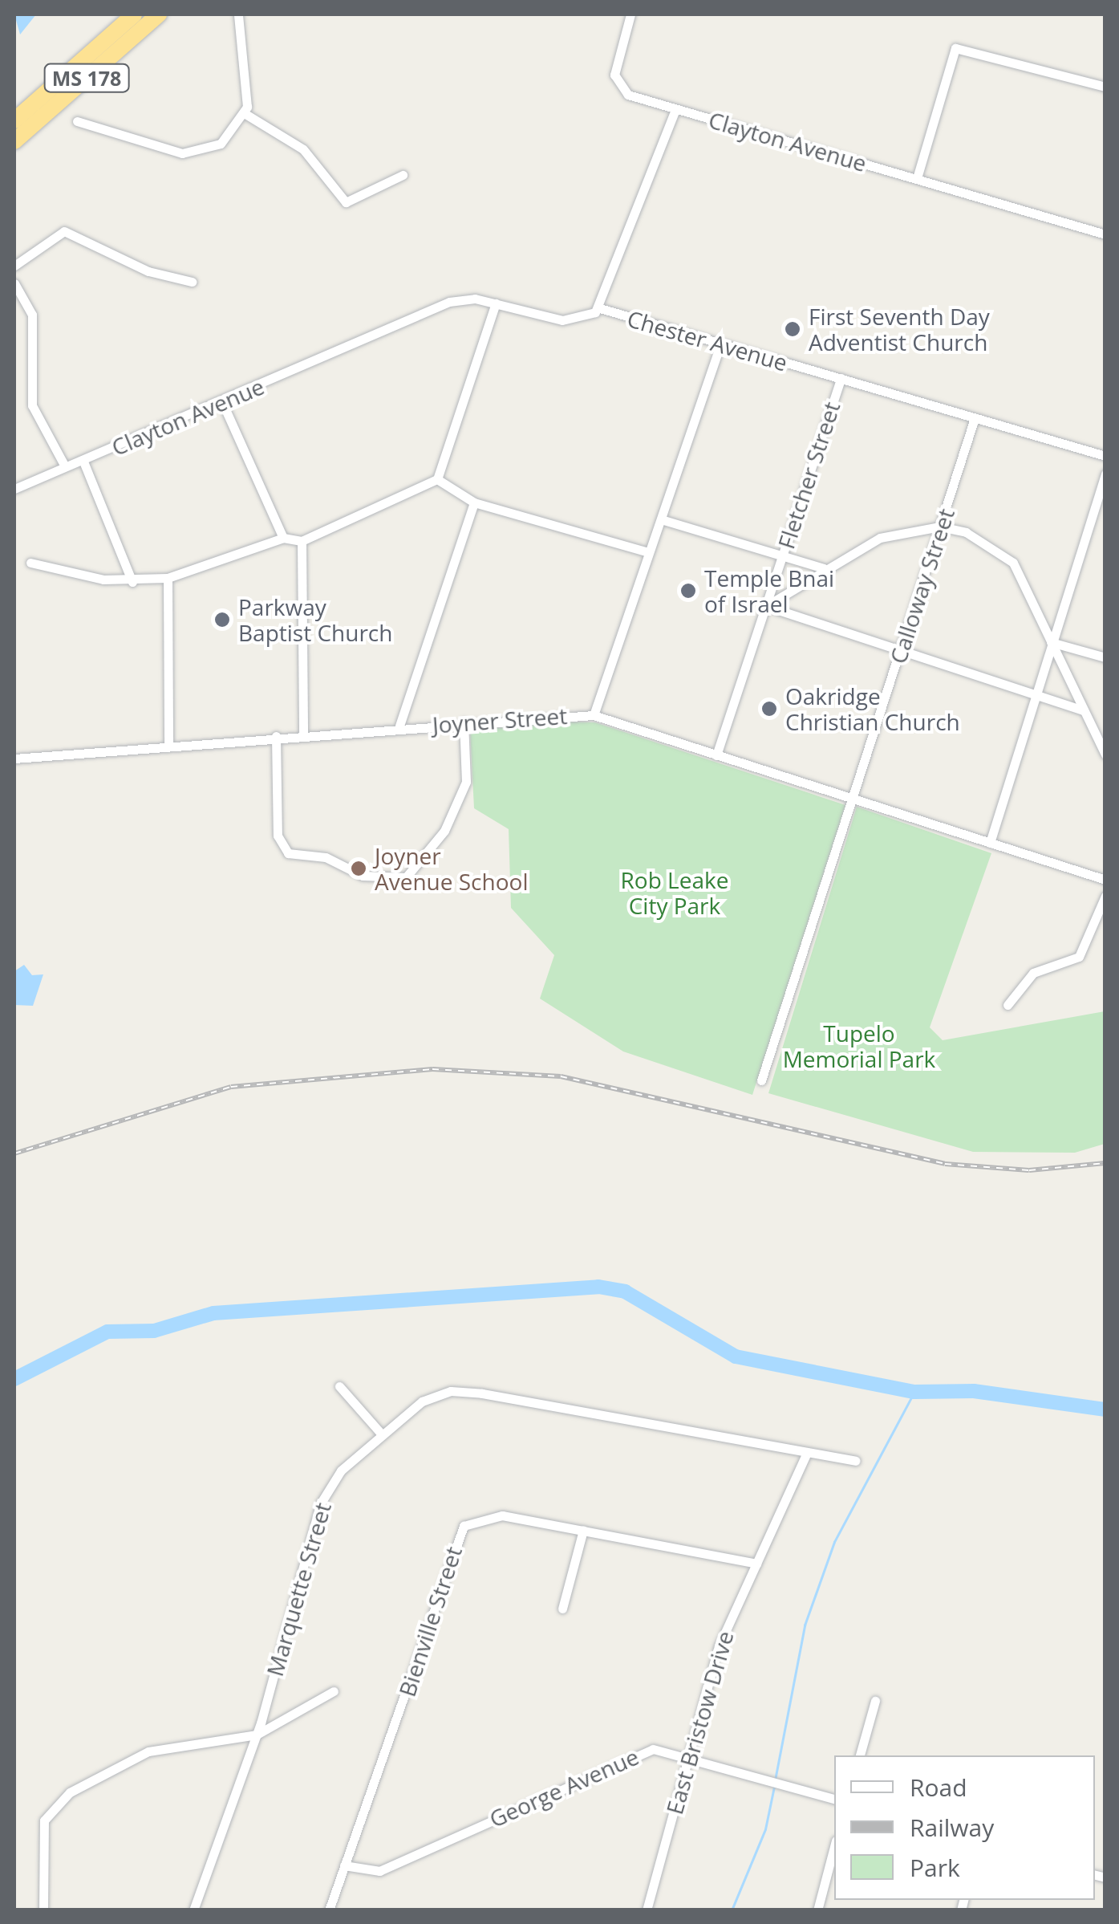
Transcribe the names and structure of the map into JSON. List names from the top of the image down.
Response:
{
  "streets": {
    "highway": ["MS 178"],
    "street": [
      "Clayton Avenue",
      "Chester Avenue",
      "Fletcher Street",
      "Calloway Street",
      "Joyner Street",
      "Marquette Street",
      "Bienville Street",
      "East Bristow Drive",
      "George Avenue"
    ]
  },
  "crossings": [
    ["Clayton Avenue", "Chester Avenue"],
    ["Chester Avenue", "Fletcher Street"],
    ["Chester Avenue", "Calloway Street"],
    ["Fletcher Street", "Joyner Street"],
    ["Calloway Street", "Joyner Street"],
    ["Marquette Street", "East Bristow Drive"],
    ["Bienville Street", "East Bristow Drive"],
    ["Bienville Street", "George Avenue"],
    ["East Bristow Drive", "George Avenue"]
  ],
  "parks": ["Rob Leake City Park", "Tupelo Memorial Park"],
  "places": [
    "First Seventh Day Adventist Church",
    "Temple Bnai of Israel",
    "Parkway Baptist Church",
    "Oakridge Christian Church",
    "Joyner Avenue School"
  ],
  "legend": ["Road", "Railway", "Park"]
}
